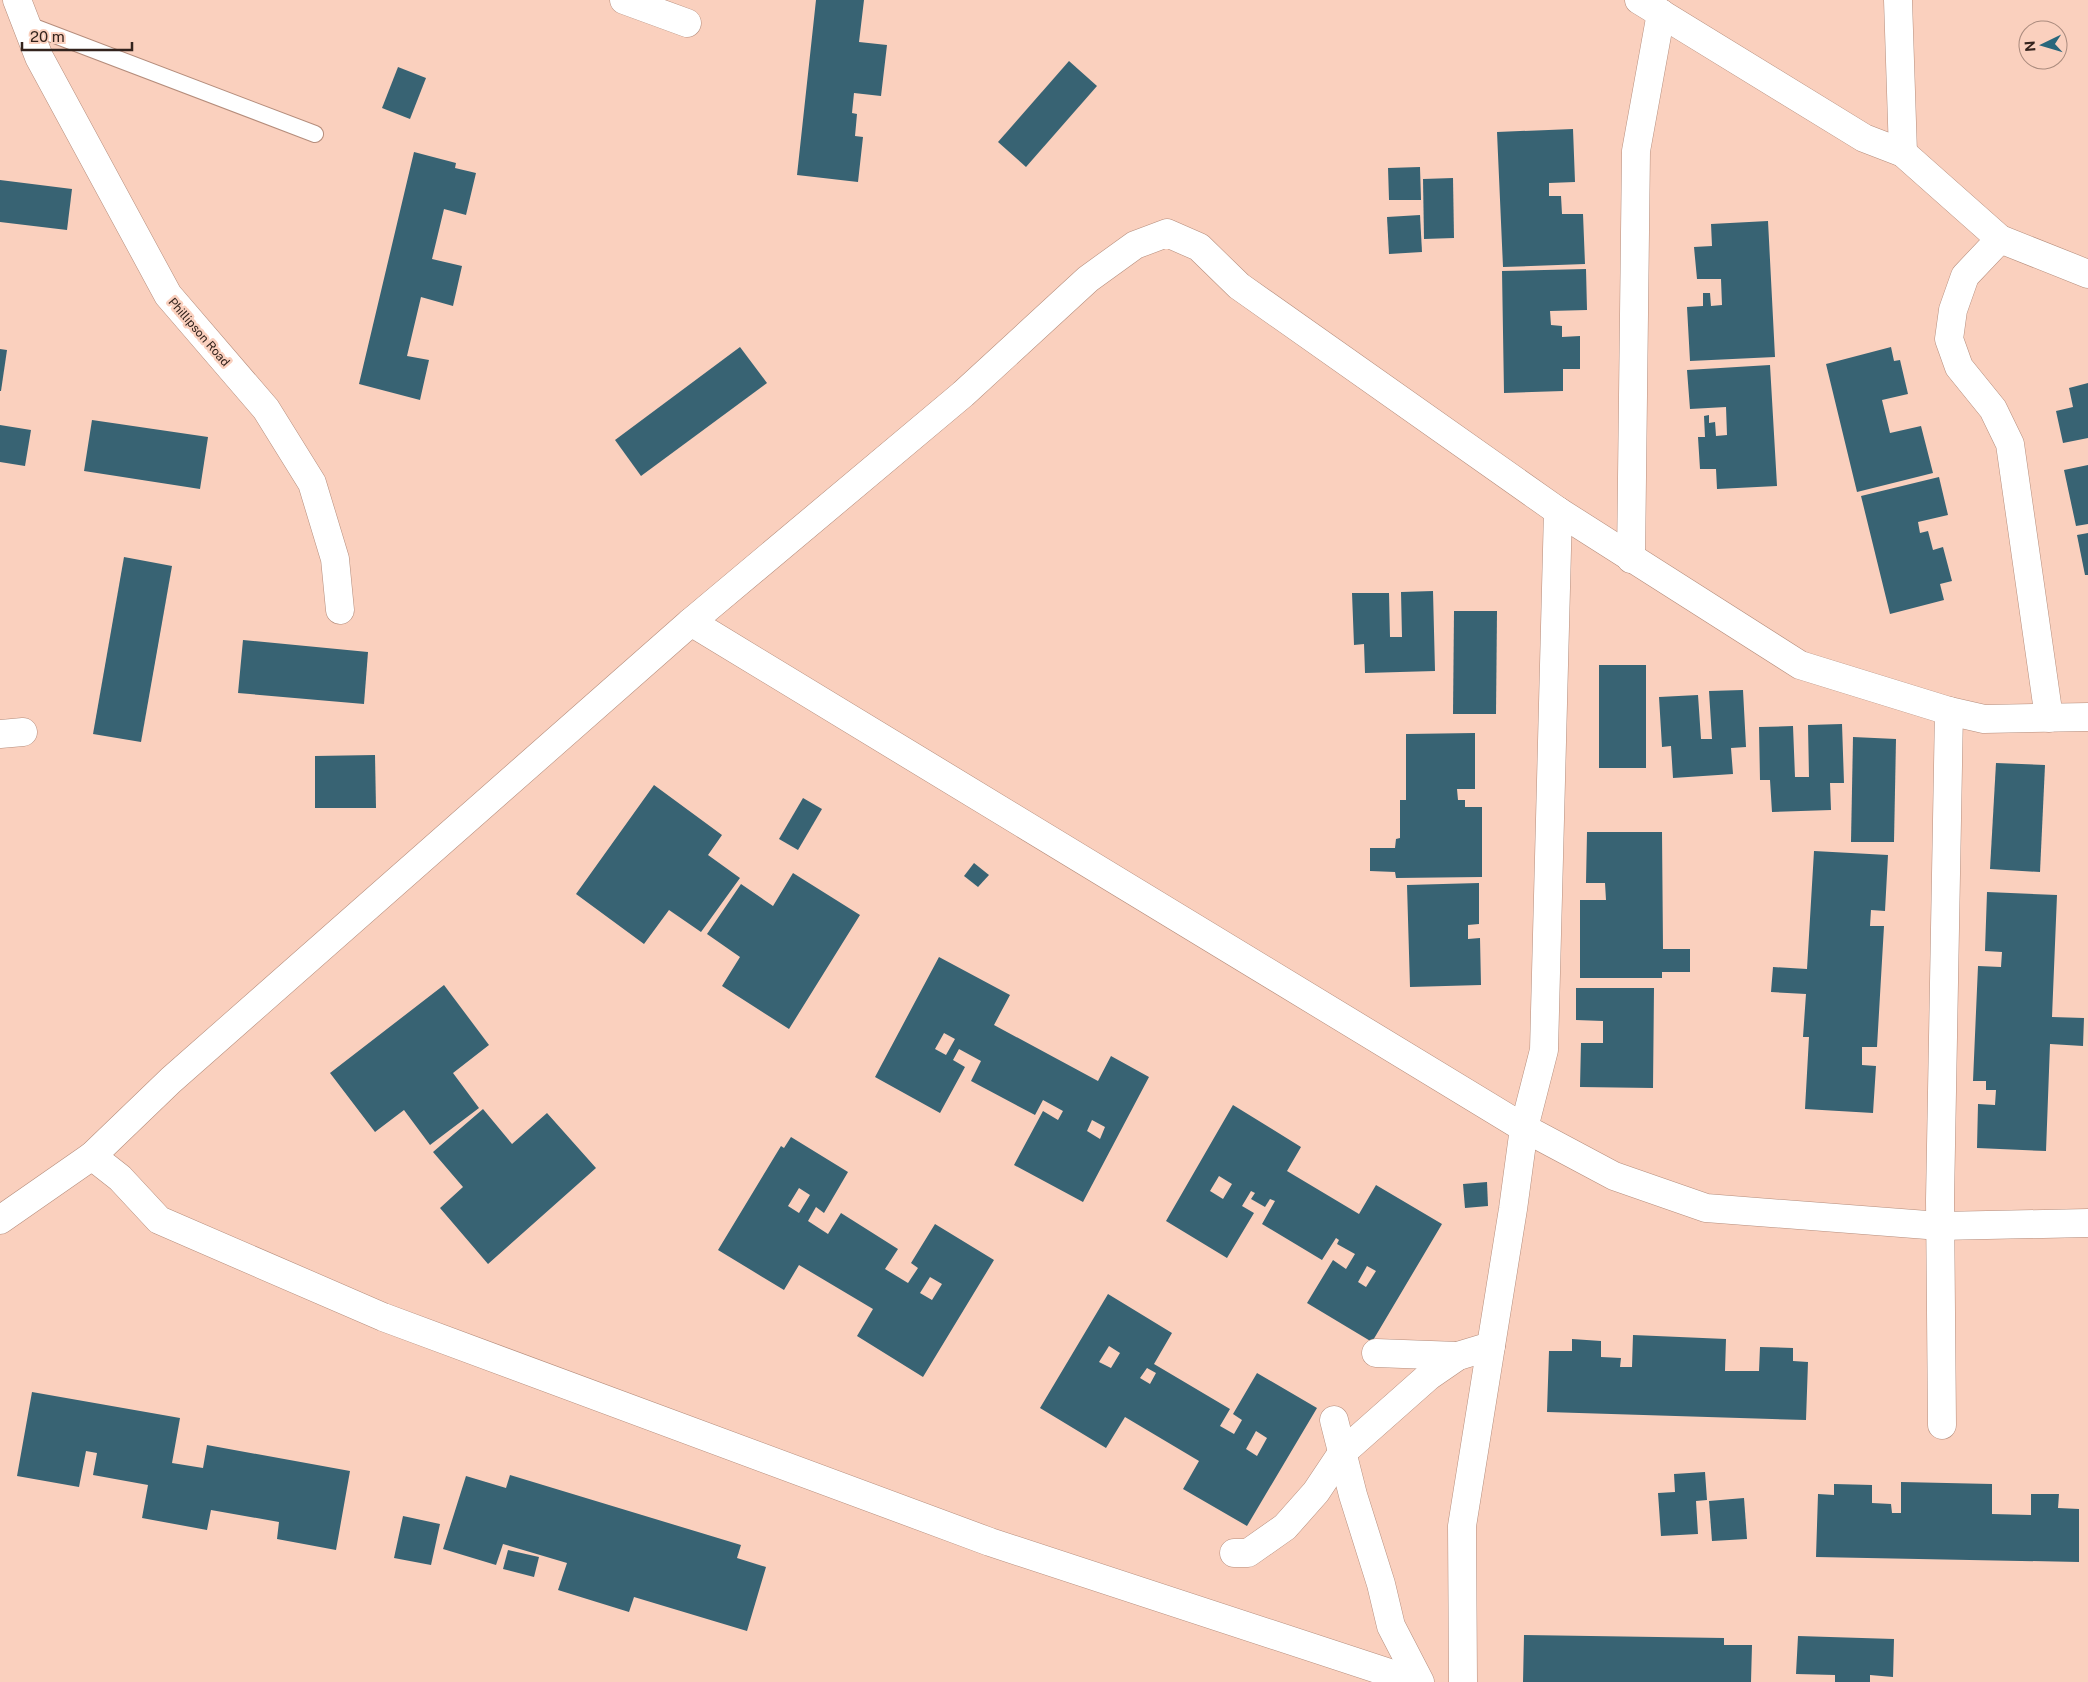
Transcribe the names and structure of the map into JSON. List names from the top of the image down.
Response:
{
  "streets": {
    "street": ["Phillipson Road"]
  },
  "scale_bar": "20 m",
  "north": "left"
}
